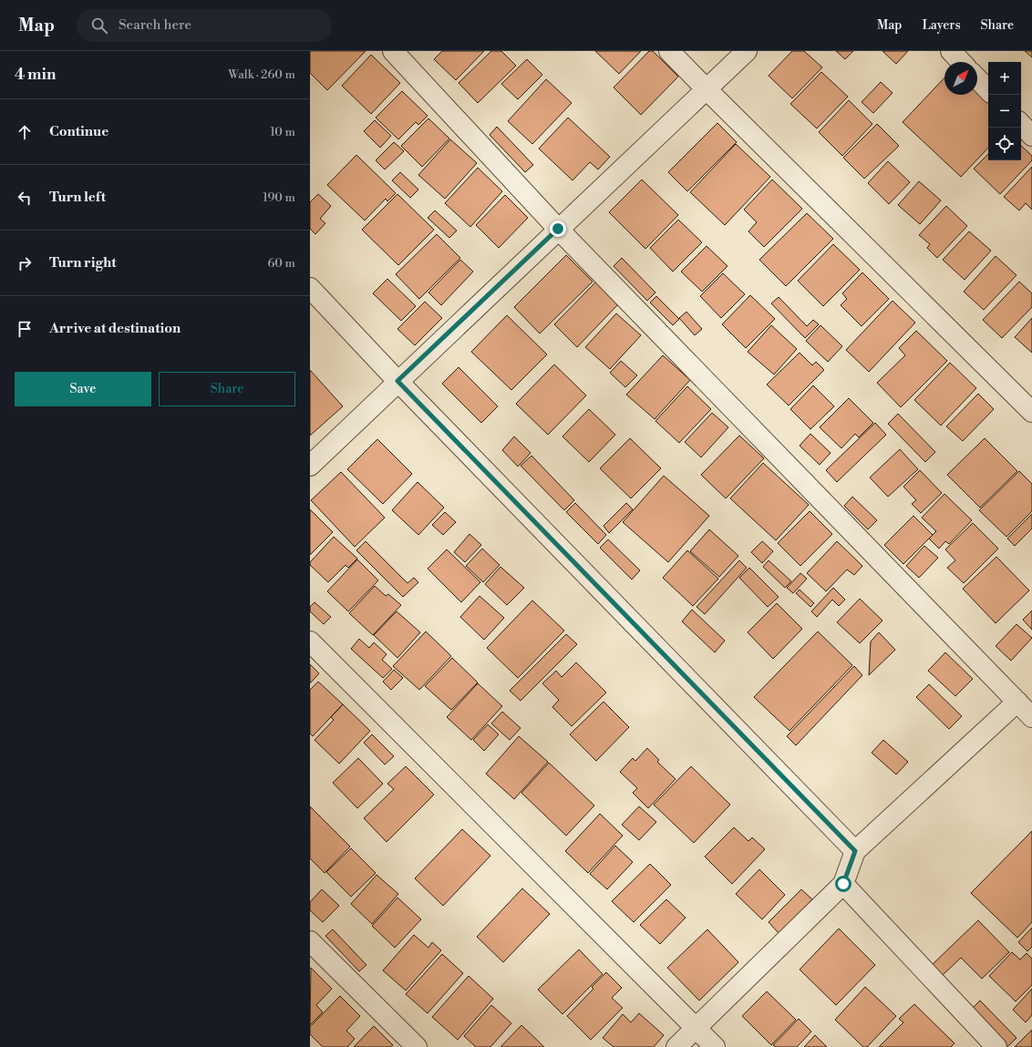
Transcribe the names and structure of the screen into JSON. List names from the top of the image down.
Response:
{
  "north": "top right",
  "page": {
    "header": "Map",
    "search": "Search here",
    "nav": ["Map", "Layers", "Share"],
    "heading": ["4 min", "Walk · 260 m"],
    "map_buttons": ["+", "−"],
    "list": [
      ["Continue", "10 m"],
      ["Turn left", "190 m"],
      ["Turn right", "60 m"],
      "Arrive at destination"
    ],
    "buttons": ["Save", "Share"]
  }
}
